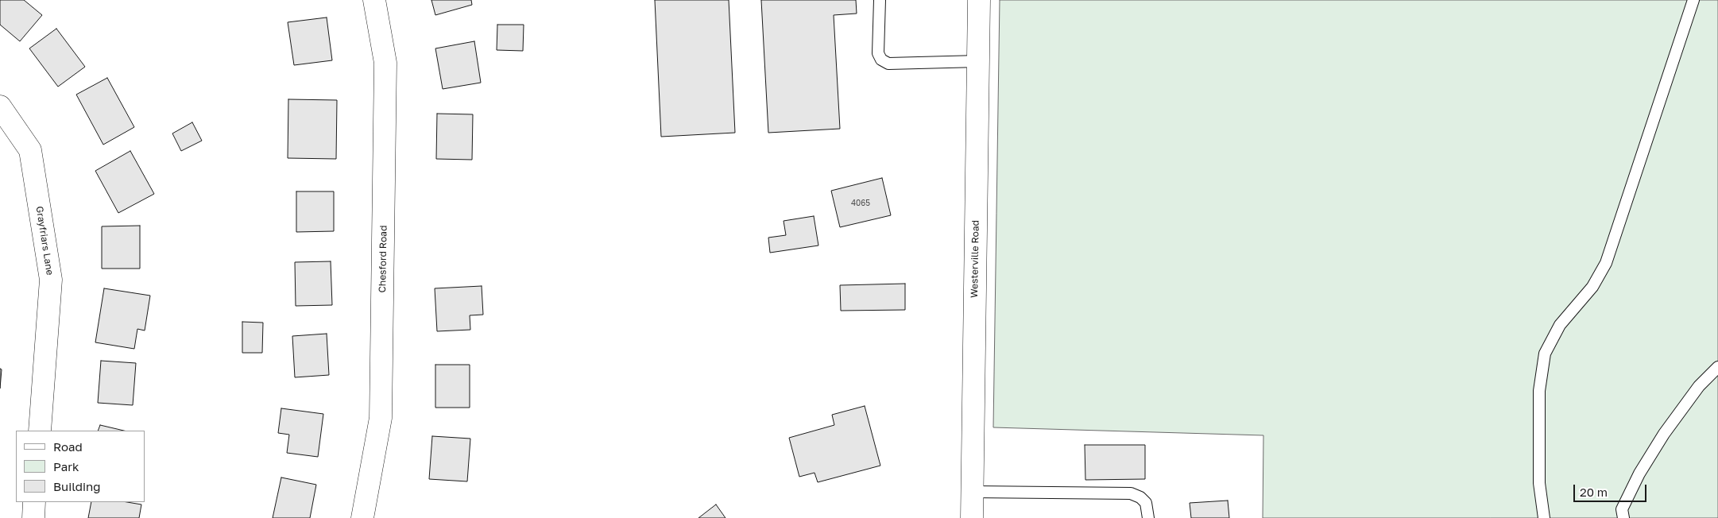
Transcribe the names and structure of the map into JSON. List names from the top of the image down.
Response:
{
  "streets": {
    "street": ["Grayfriars Lane", "Chesford Road", "Westerville Road"]
  },
  "house_numbers": ["4065"],
  "legend": ["Road", "Park", "Building"],
  "scale_bar": "20 m"
}
